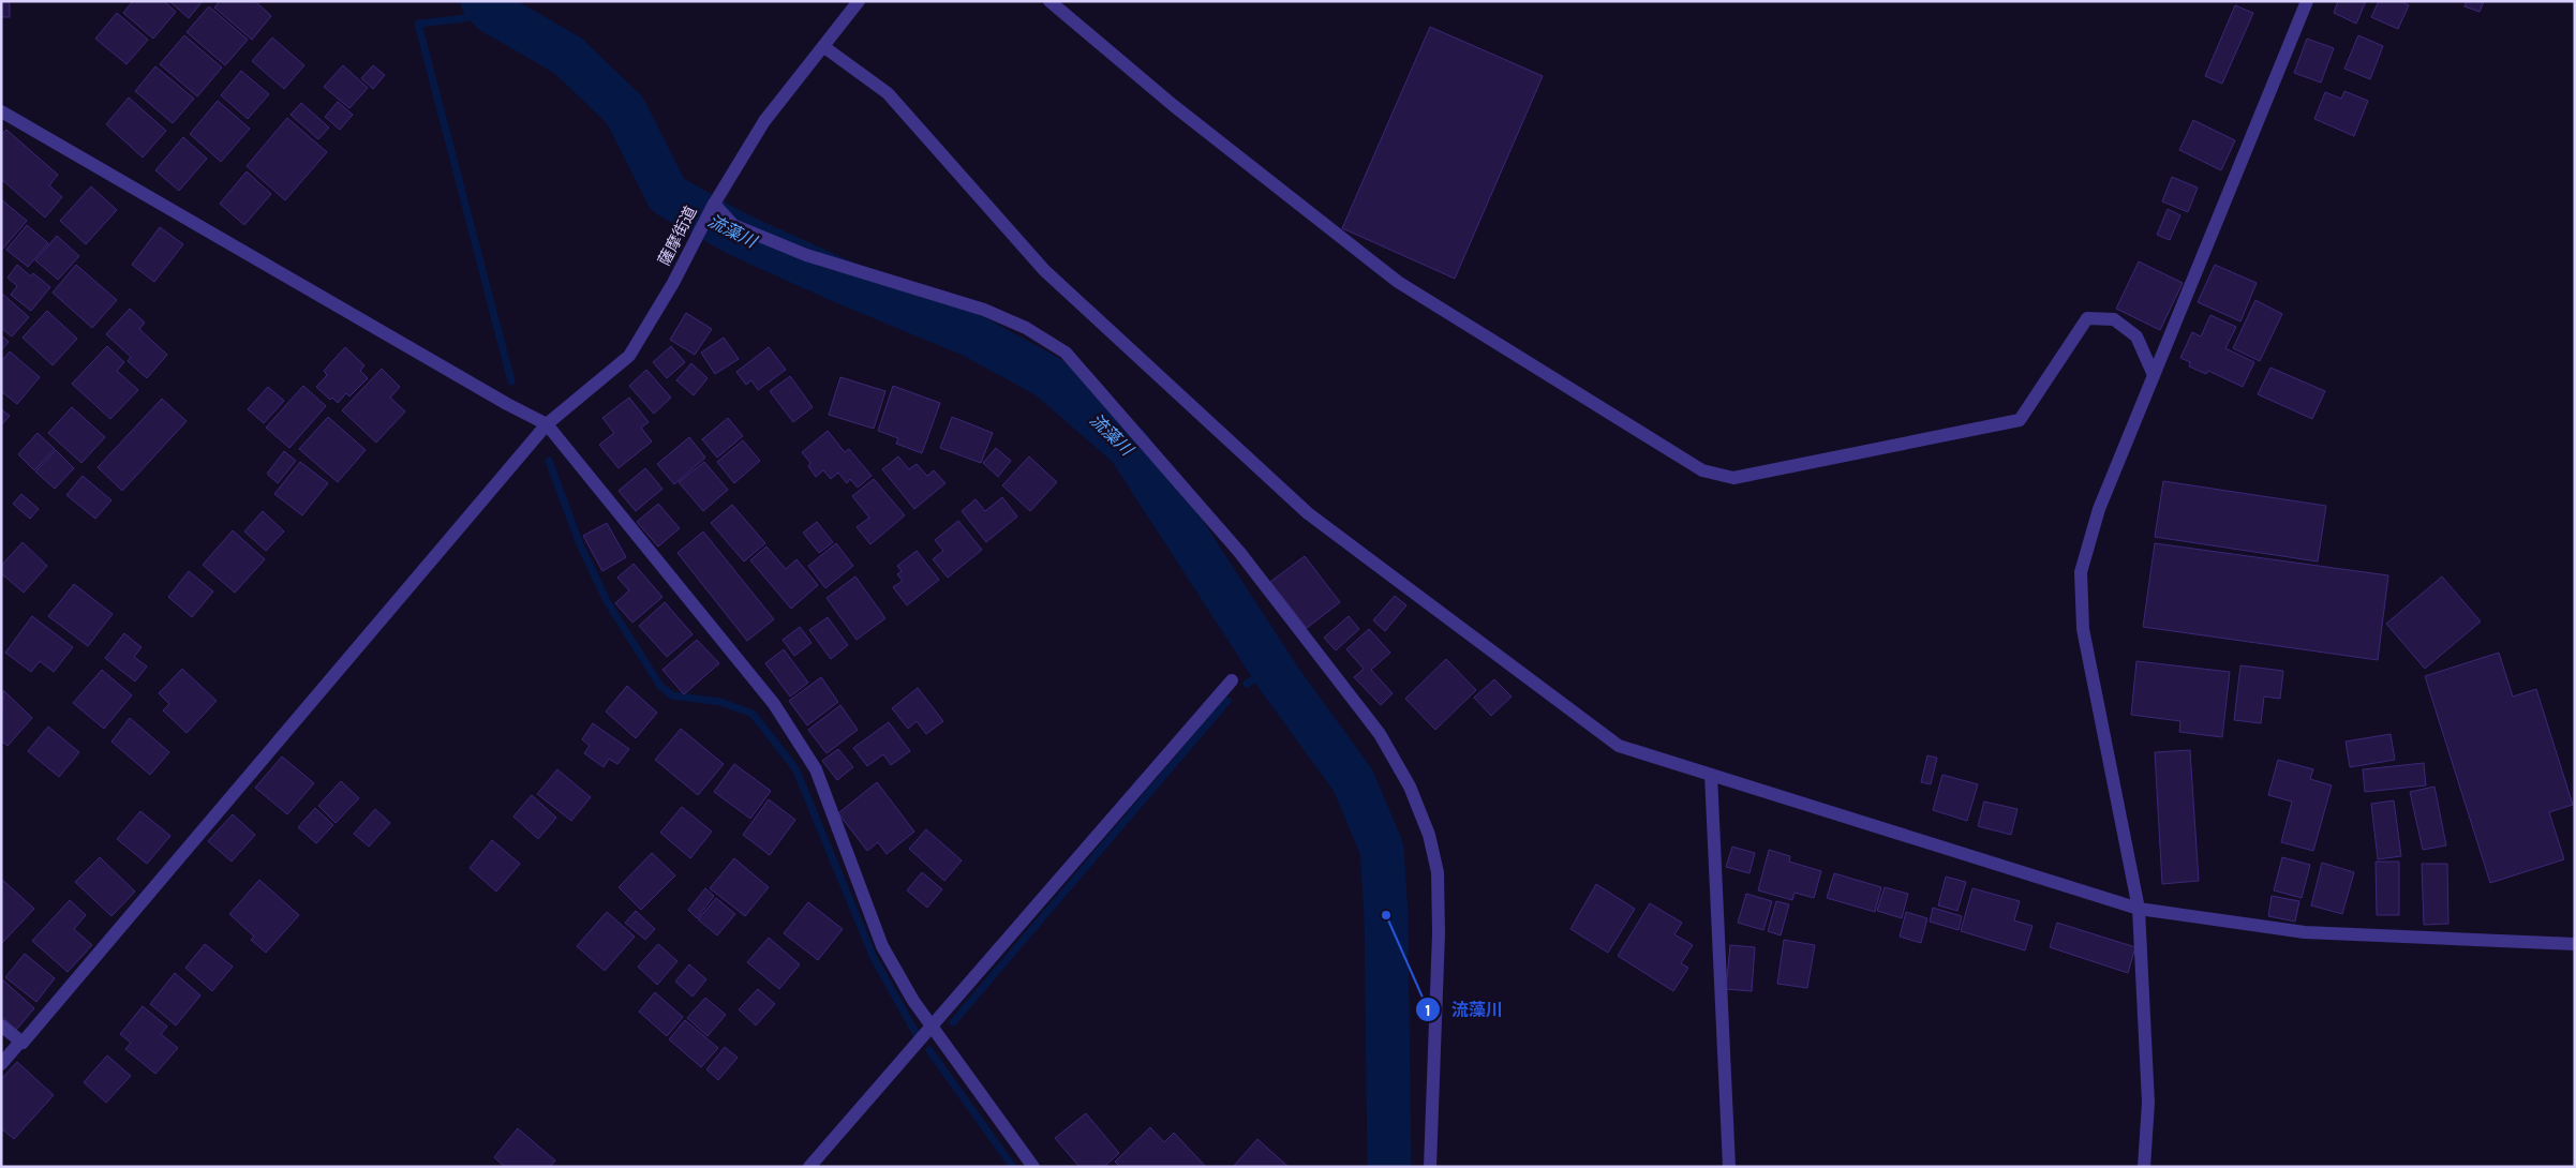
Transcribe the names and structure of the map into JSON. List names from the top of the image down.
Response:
{
  "streets": {
    "street": ["薩摩街道"]
  },
  "water": ["流藻川"],
  "places": ["流藻川"]
}
